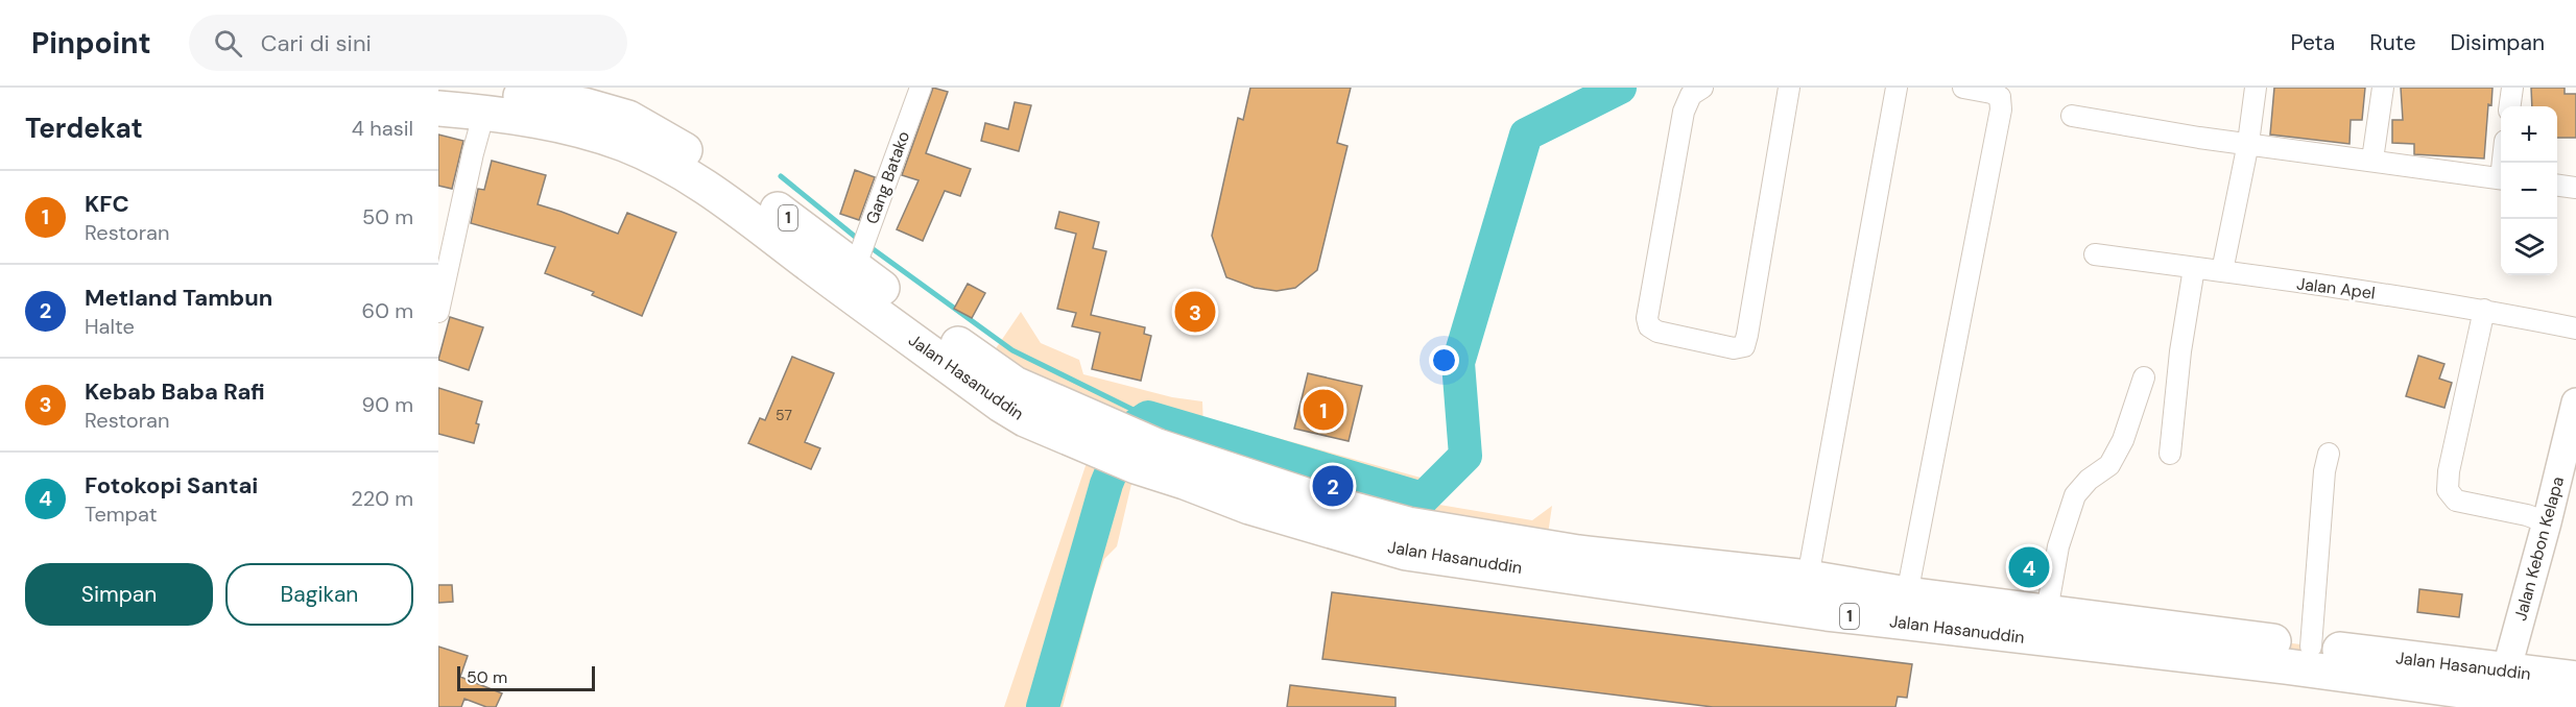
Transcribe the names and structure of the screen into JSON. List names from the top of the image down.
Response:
{
  "streets": {
    "highway": ["1", "Jalan Hasanuddin"],
    "street": ["Gang Batako", "Jalan Apel", "Jalan Kebon Kelapa"]
  },
  "crossings": [
    ["Gang Batako", "Jalan Hasanuddin"],
    ["Jalan Hasanuddin", "Jalan Kebon Kelapa"]
  ],
  "house_numbers": ["57"],
  "scale_bar": "50 m",
  "page": {
    "header": "Pinpoint",
    "search": "Cari di sini",
    "nav": ["Peta", "Rute", "Disimpan"],
    "heading": ["Terdekat", "4 hasil"],
    "map_buttons": ["+", "−"],
    "list": [
      {
        "mark": "1",
        "name": "KFC",
        "note": "Restoran",
        "value": "50 m"
      },
      {
        "mark": "2",
        "name": "Metland Tambun",
        "note": "Halte",
        "value": "60 m"
      },
      {
        "mark": "3",
        "name": "Kebab Baba Rafi",
        "note": "Restoran",
        "value": "90 m"
      },
      {
        "mark": "4",
        "name": "Fotokopi Santai",
        "note": "Tempat",
        "value": "220 m"
      }
    ],
    "pins": [
      "3",
      "1",
      "2",
      "4"
    ],
    "buttons": ["Simpan", "Bagikan"],
    "scale": "50 m"
  }
}
